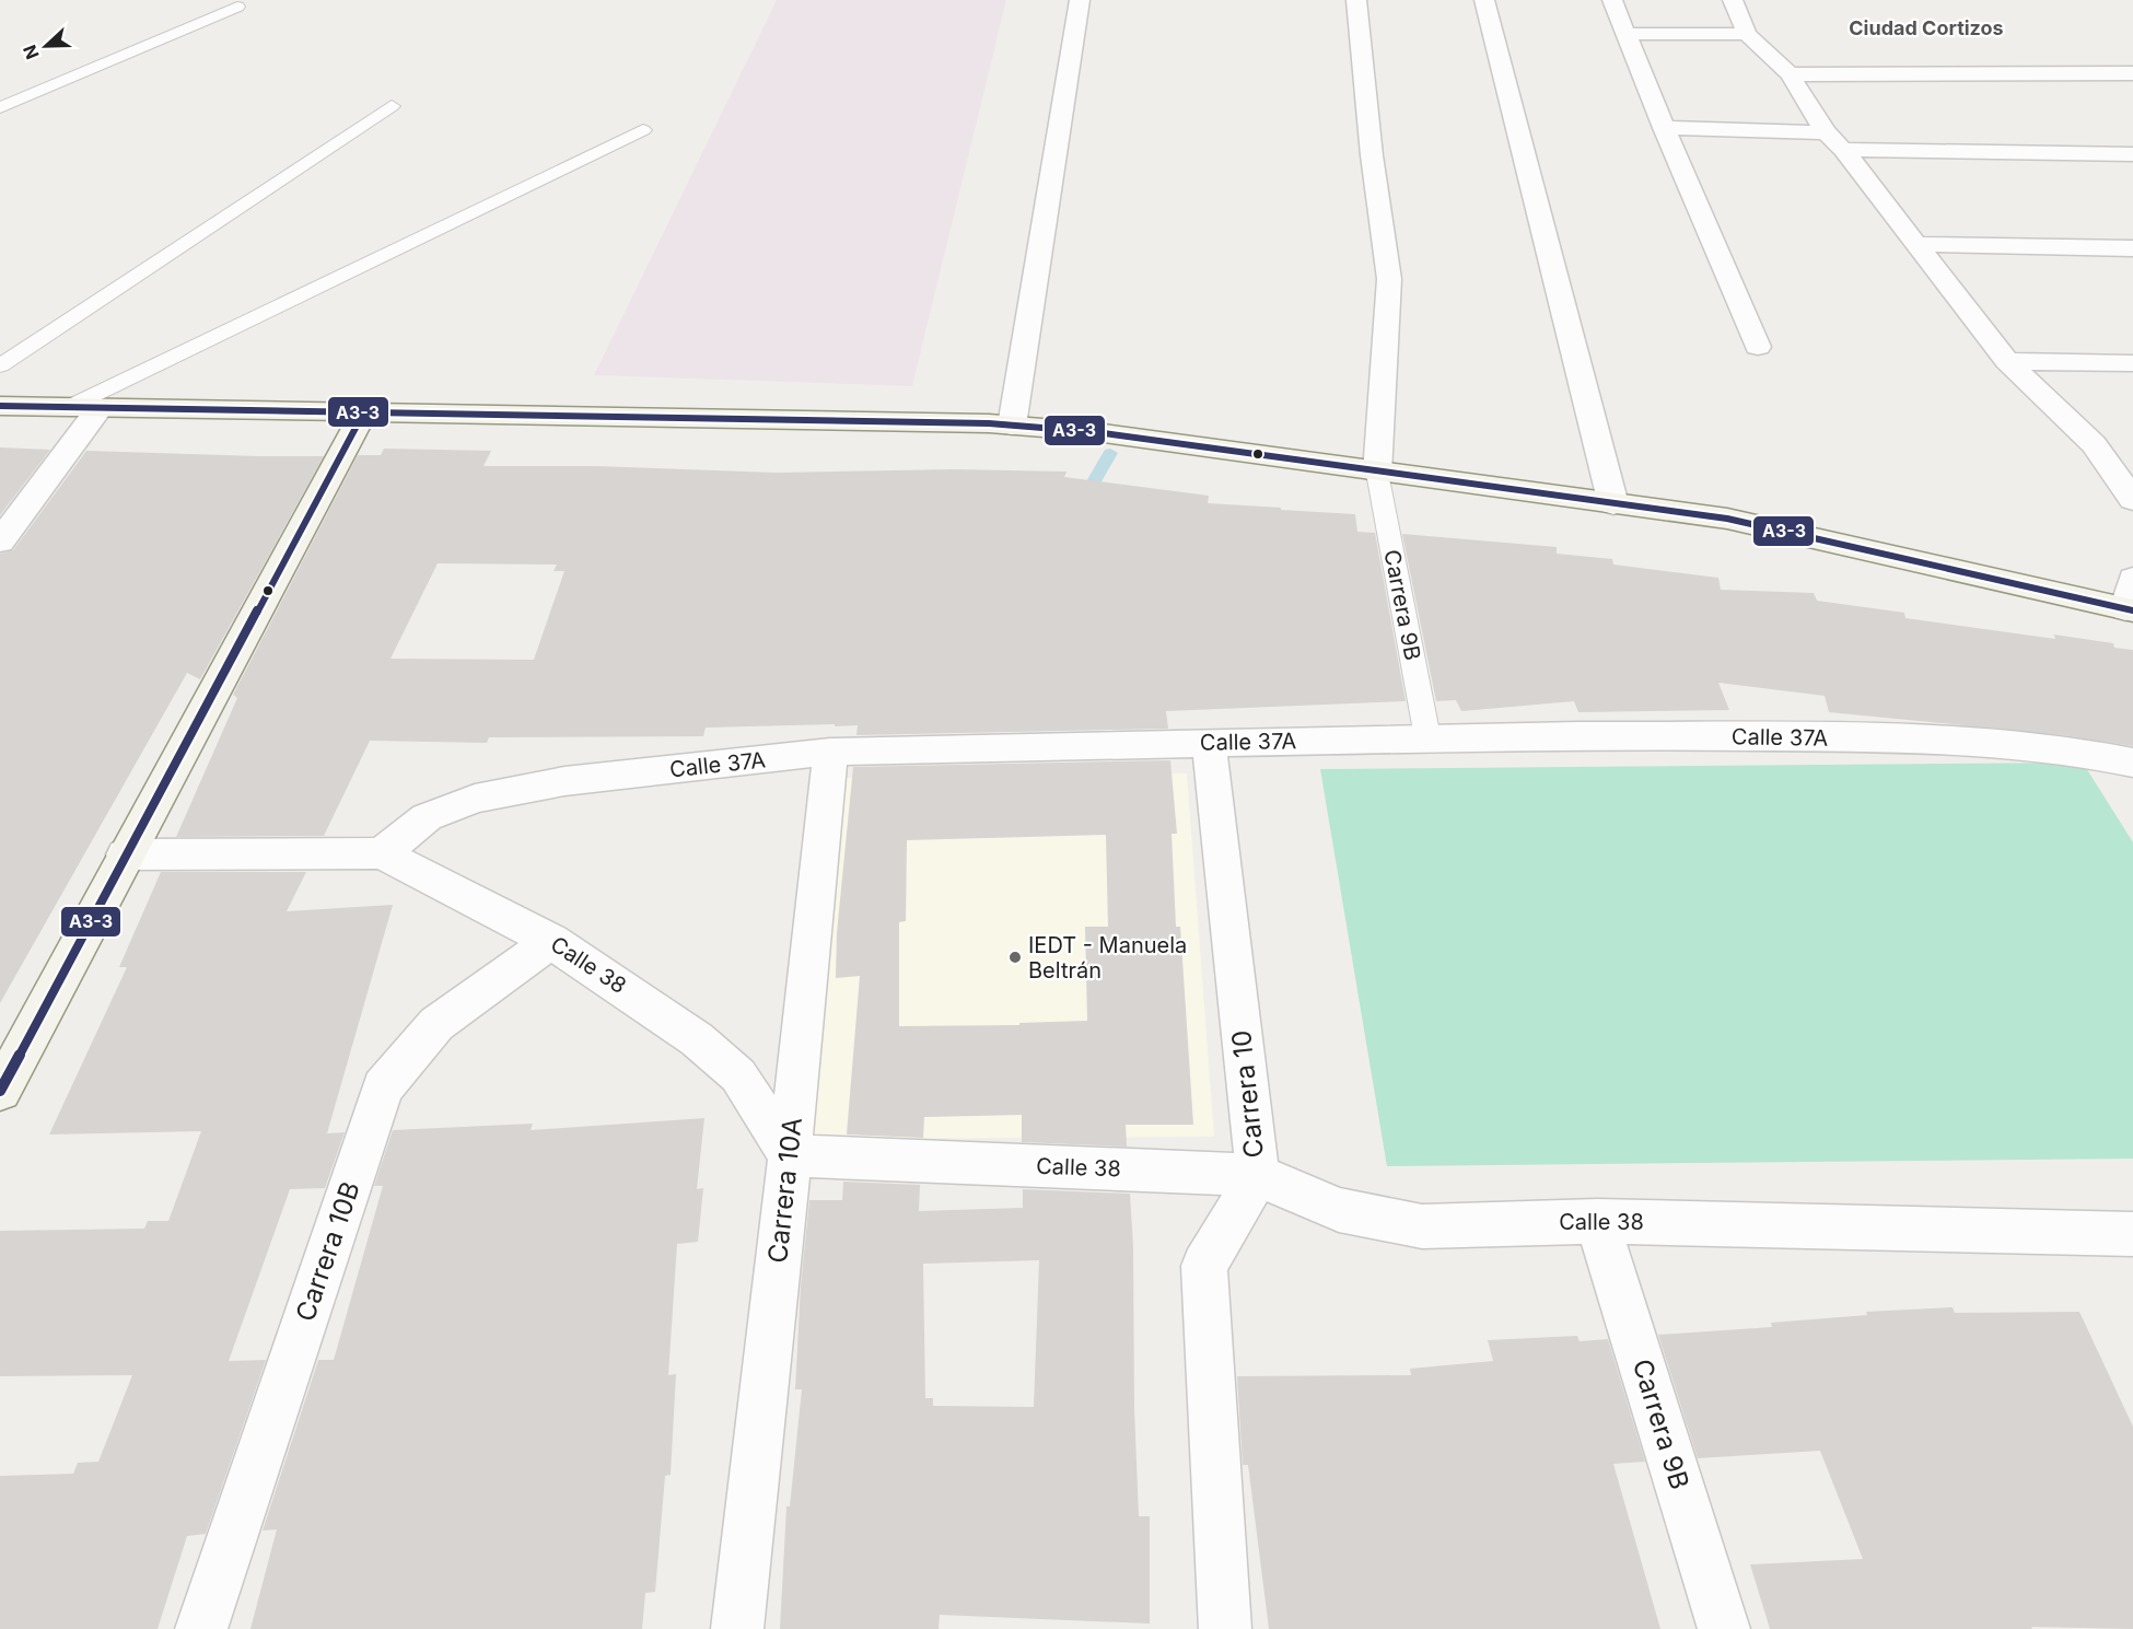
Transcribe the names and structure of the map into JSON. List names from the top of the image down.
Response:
{
  "streets": {
    "street": [
      "Carrera 9B",
      "Calle 37A",
      "Calle 38",
      "Carrera 10",
      "Carrera 10A",
      "Carrera 10B"
    ]
  },
  "crossings": [
    ["Carrera 9B", "Calle 37A"],
    ["Carrera 9B", "Calle 38"],
    ["Calle 37A", "Calle 38"],
    ["Calle 37A", "Carrera 10"],
    ["Calle 37A", "Carrera 10A"],
    ["Calle 38", "Carrera 10"],
    ["Calle 38", "Carrera 10A"],
    ["Calle 38", "Carrera 10B"]
  ],
  "districts": ["Ciudad Cortizos"],
  "places": ["IEDT - Manuela Beltrán"],
  "lines": ["transit line A3-3"],
  "north": "left"
}
